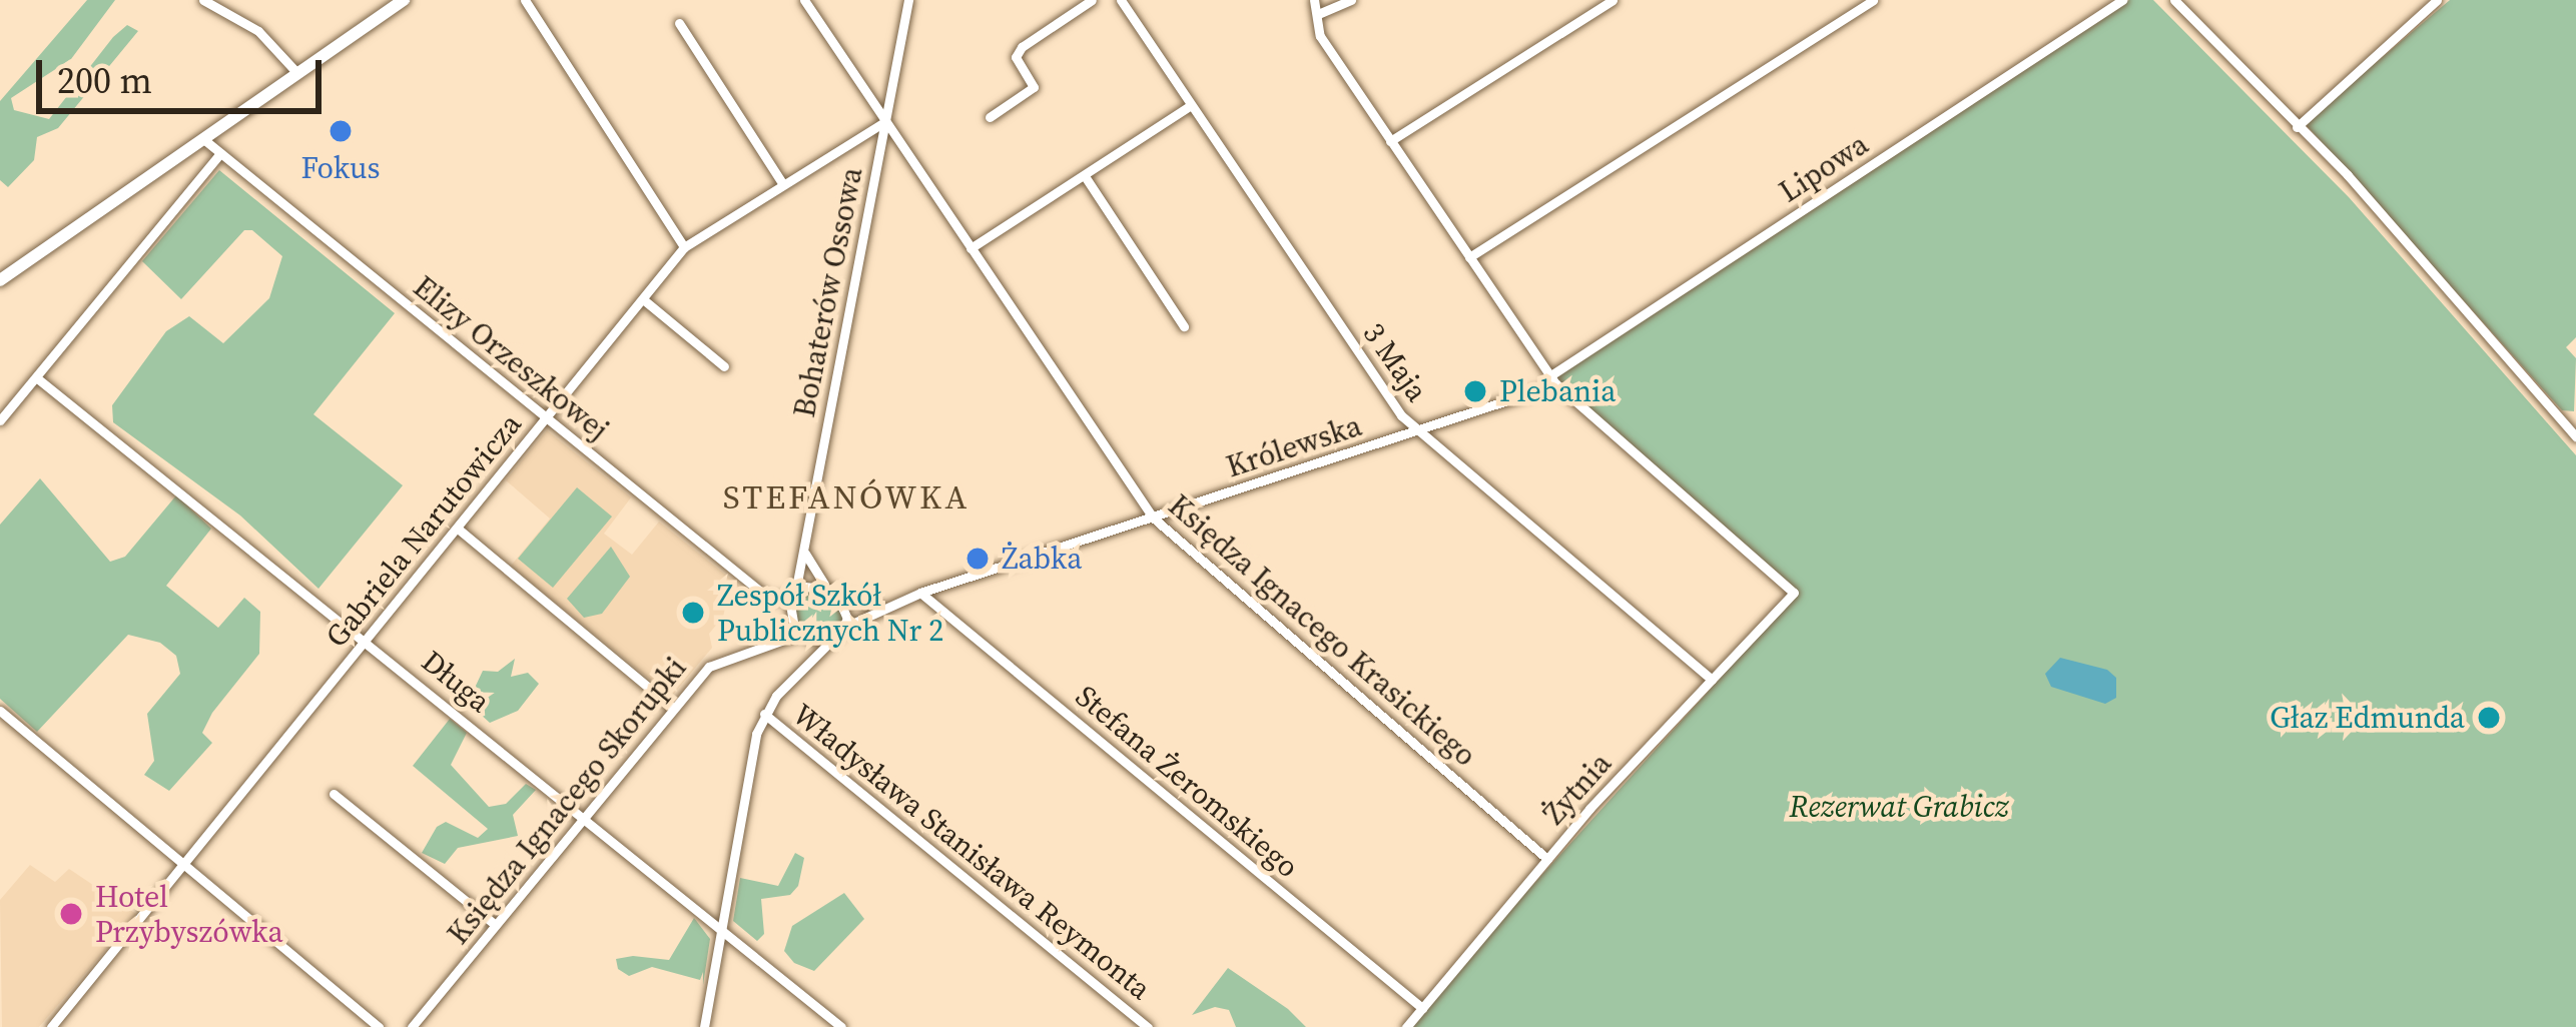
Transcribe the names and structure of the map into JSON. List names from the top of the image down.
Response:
{
  "streets": {
    "street": [
      "Lipowa",
      "Bohaterów Ossowa",
      "Elizy Orzeszkowej",
      "3 Maja",
      "Królewska",
      "Gabriela Narutowicza",
      "Księdza Ignacego Krasickiego",
      "Długa",
      "Stefana Żeromskiego",
      "Żytnia",
      "Księdza Ignacego Skorupki",
      "Władysława Stanisława Reymonta"
    ]
  },
  "crossings": [
    ["Lipowa", "Królewska"],
    ["Lipowa", "Żytnia"],
    ["Bohaterów Ossowa", "Elizy Orzeszkowej"],
    ["Bohaterów Ossowa", "Królewska"],
    ["Bohaterów Ossowa", "Gabriela Narutowicza"],
    ["Bohaterów Ossowa", "Księdza Ignacego Krasickiego"],
    ["Bohaterów Ossowa", "Księdza Ignacego Skorupki"],
    ["Elizy Orzeszkowej", "Królewska"],
    ["Elizy Orzeszkowej", "Gabriela Narutowicza"],
    ["Elizy Orzeszkowej", "Księdza Ignacego Skorupki"],
    ["3 Maja", "Królewska"],
    ["3 Maja", "Żytnia"],
    ["Królewska", "Księdza Ignacego Krasickiego"],
    ["Królewska", "Stefana Żeromskiego"],
    ["Królewska", "Żytnia"],
    ["Królewska", "Księdza Ignacego Skorupki"],
    ["Gabriela Narutowicza", "Księdza Ignacego Krasickiego"],
    ["Gabriela Narutowicza", "Długa"],
    ["Księdza Ignacego Krasickiego", "Żytnia"],
    ["Długa", "Księdza Ignacego Skorupki"],
    ["Stefana Żeromskiego", "Żytnia"]
  ],
  "districts": ["STEFANÓWKA"],
  "parks": ["Rezerwat Grabicz"],
  "places": [
    "Fokus",
    "Plebania",
    "Żabka",
    "Zespół Szkół Publicznych Nr 2",
    "Głaz Edmunda",
    "Hotel Przybyszówka"
  ],
  "scale_bar": "200 m"
}
